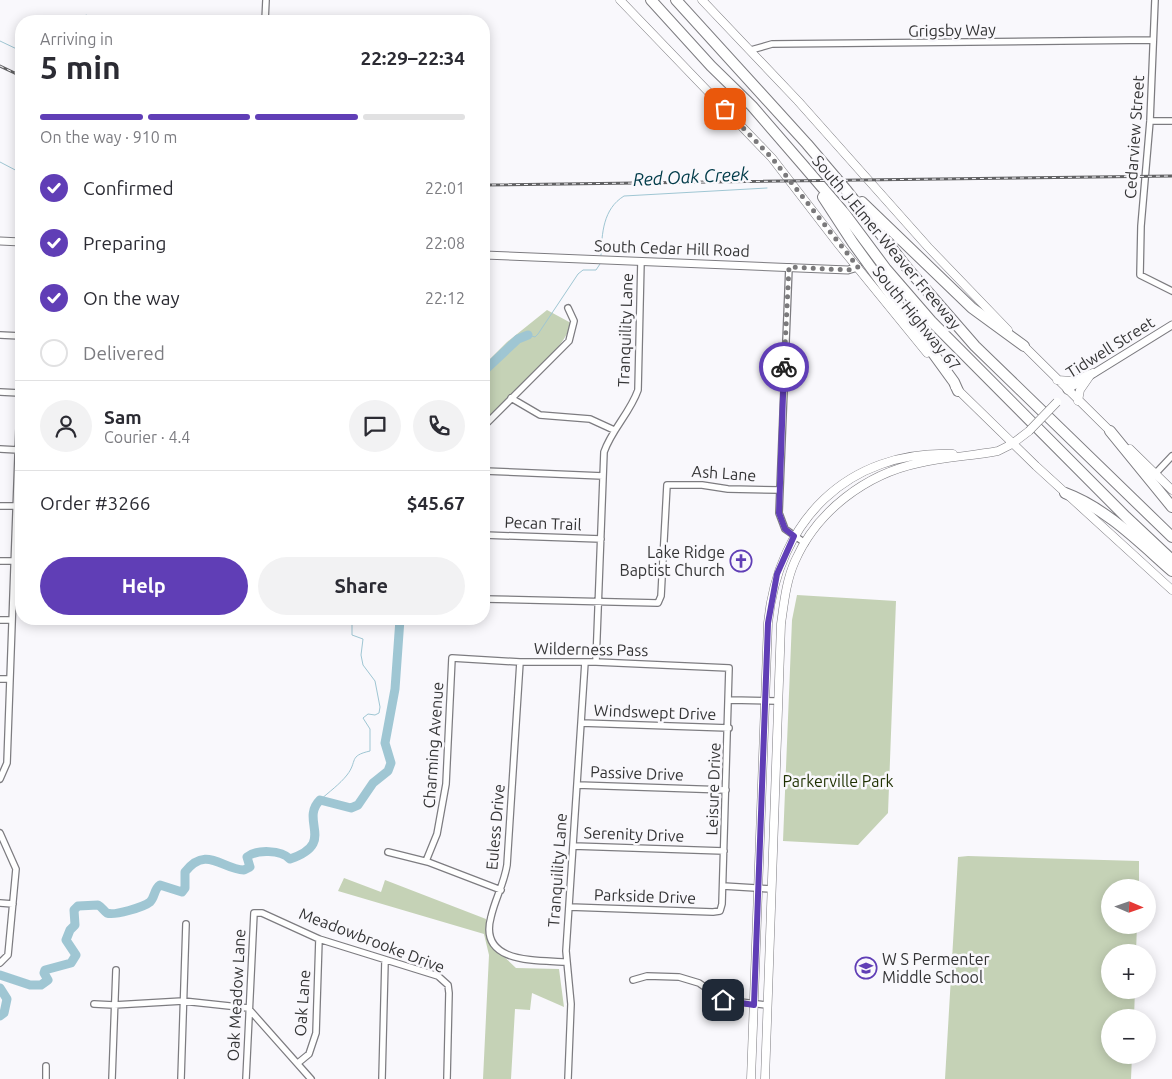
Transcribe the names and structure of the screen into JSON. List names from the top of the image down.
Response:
{
  "streets": {
    "highway": ["South J Elmer Weaver Freeway"],
    "main road": ["South Highway 67", "Tidwell Street"],
    "street": [
      "Grigsby Way",
      "Cedarview Street",
      "South Cedar Hill Road",
      "Tranquility Lane",
      "Ash Lane",
      "Pecan Trail",
      "Wilderness Pass",
      "Windswept Drive",
      "Charming Avenue",
      "Passive Drive",
      "Leisure Drive",
      "Euless Drive",
      "Serenity Drive",
      "Parkside Drive",
      "Meadowbrooke Drive",
      "Oak Meadow Lane",
      "Oak Lane"
    ]
  },
  "crossings": [
    ["Grigsby Way", "Cedarview Street"],
    ["South Cedar Hill Road", "South Highway 67"],
    ["South Cedar Hill Road", "Tranquility Lane"],
    ["South Highway 67", "Tidwell Street"],
    ["Tranquility Lane", "Ash Lane"],
    ["Tranquility Lane", "Pecan Trail"],
    ["Tranquility Lane", "Wilderness Pass"],
    ["Tranquility Lane", "Windswept Drive"],
    ["Tranquility Lane", "Passive Drive"],
    ["Tranquility Lane", "Euless Drive"],
    ["Tranquility Lane", "Serenity Drive"],
    ["Tranquility Lane", "Parkside Drive"],
    ["Wilderness Pass", "Charming Avenue"],
    ["Wilderness Pass", "Leisure Drive"],
    ["Wilderness Pass", "Euless Drive"],
    ["Windswept Drive", "Leisure Drive"],
    ["Passive Drive", "Leisure Drive"],
    ["Leisure Drive", "Serenity Drive"],
    ["Leisure Drive", "Parkside Drive"],
    ["Meadowbrooke Drive", "Oak Meadow Lane"],
    ["Meadowbrooke Drive", "Oak Lane"]
  ],
  "water": ["Red Oak Creek"],
  "parks": ["Parkerville Park"],
  "places": {
    "church": ["Lake Ridge Baptist Church"],
    "school or university": ["W S Permenter Middle School"]
  },
  "north": "right",
  "page": {
    "heading": ["5 min", "Arriving in", "22:29–22:34"],
    "panel": [
      "Sam",
      "Courier · 4.4",
      "Order #3266",
      "$45.67"
    ],
    "bar": "On the way · 910 m",
    "list": [
      ["Confirmed", "22:01"],
      ["Preparing", "22:08"],
      ["On the way", "22:12"],
      "Delivered"
    ],
    "buttons": ["Help", "Share"],
    "map_buttons": ["+", "−"]
  }
}
